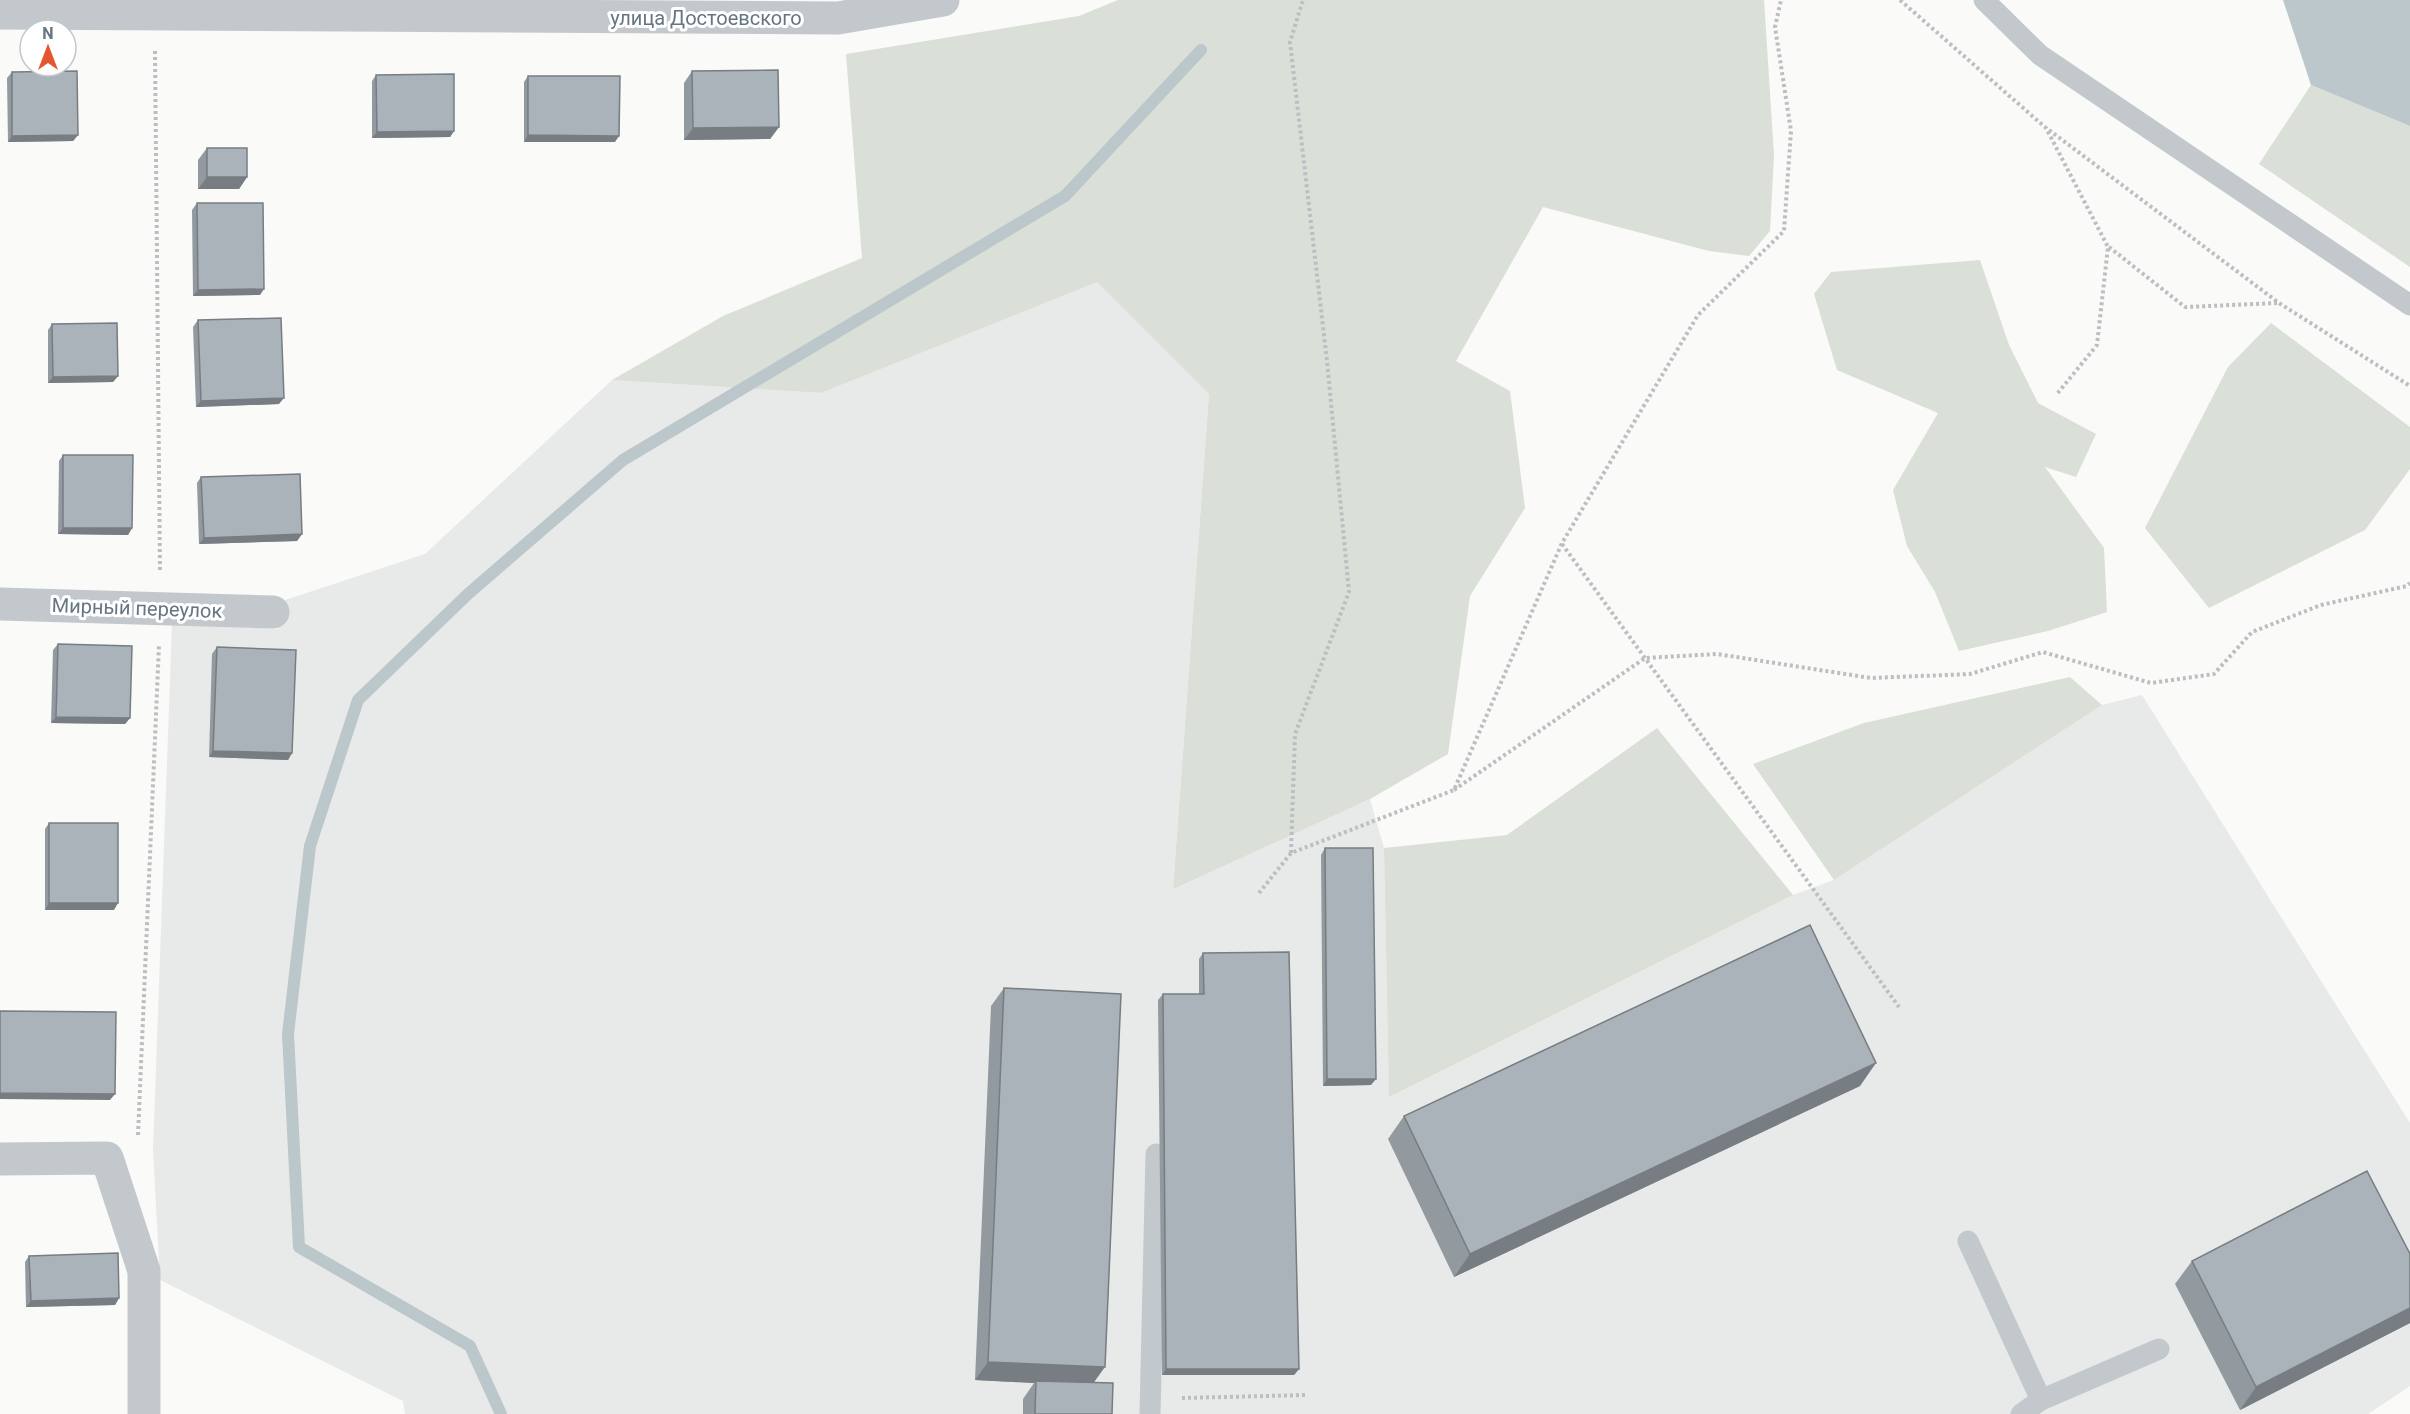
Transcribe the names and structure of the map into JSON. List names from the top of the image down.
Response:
{
  "streets": {
    "street": ["улица Достоевского", "Мирный переулок"]
  },
  "north": "top"
}
